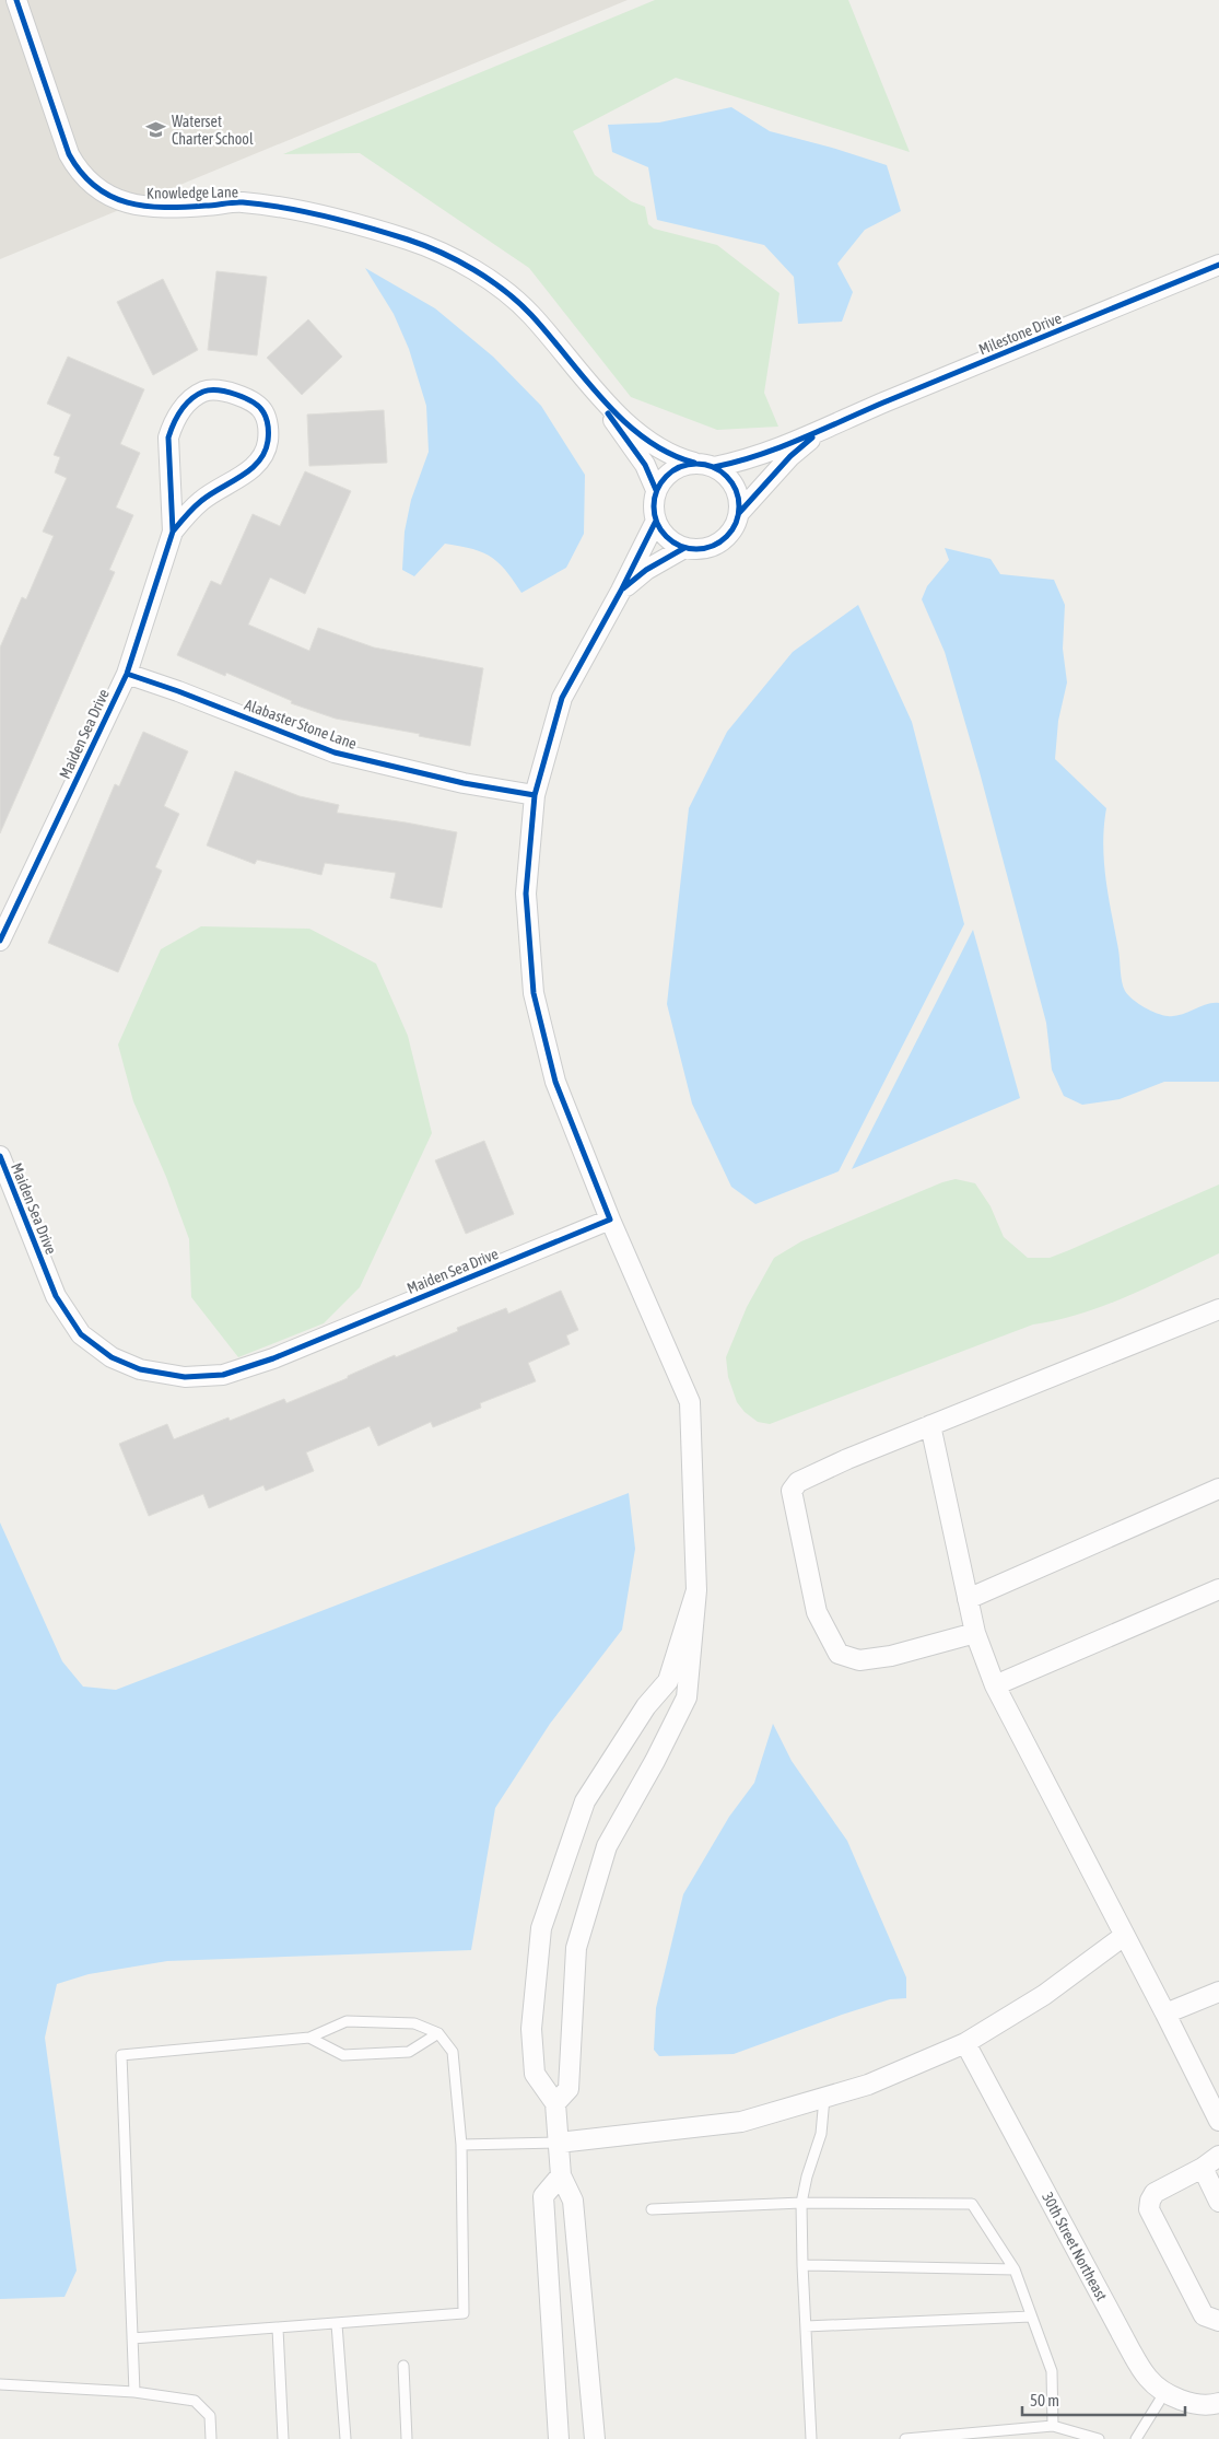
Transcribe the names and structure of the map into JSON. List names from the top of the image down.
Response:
{
  "streets": {
    "street": [
      "Knowledge Lane",
      "Milestone Drive",
      "Alabaster Stone Lane",
      "Maiden Sea Drive",
      "30th Street Northeast"
    ]
  },
  "crossings": [
    ["Knowledge Lane", "Milestone Drive"],
    ["Alabaster Stone Lane", "Maiden Sea Drive"]
  ],
  "places": {
    "school or university": ["Waterset Charter School"]
  },
  "scale_bar": "50 m"
}
